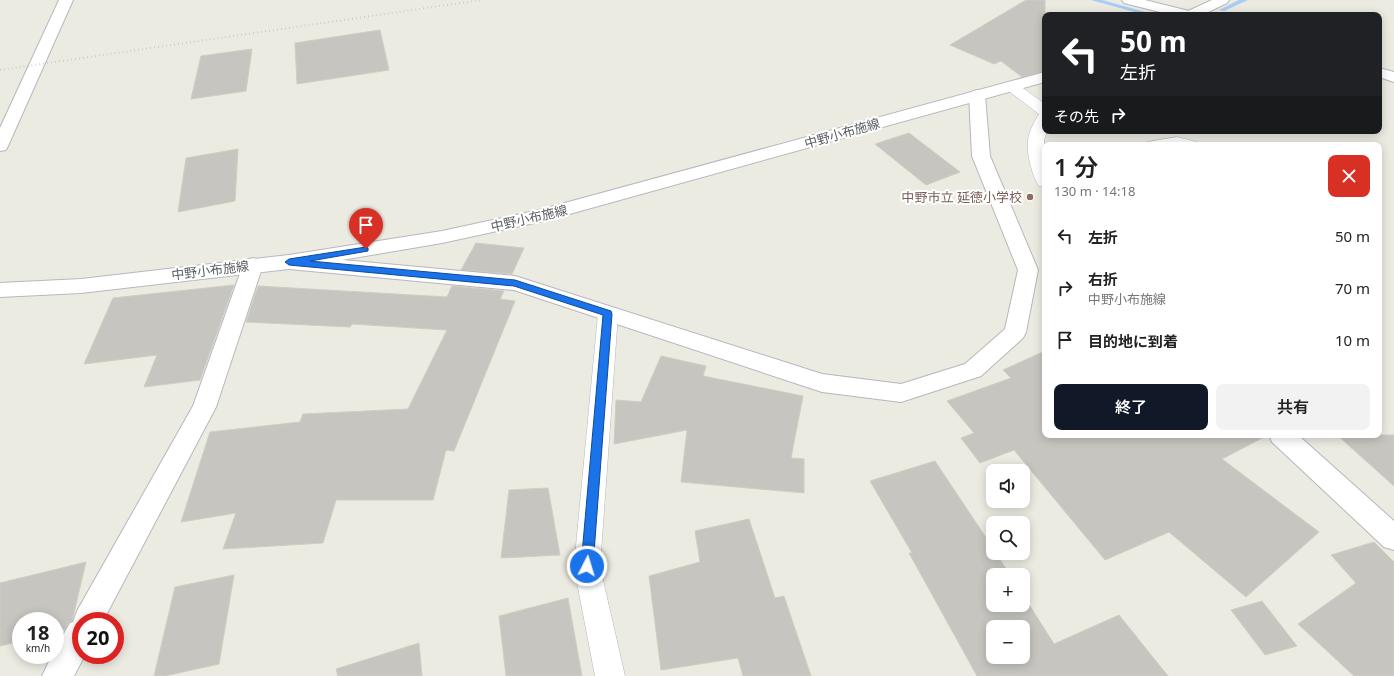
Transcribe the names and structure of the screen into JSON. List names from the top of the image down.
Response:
{
  "streets": {
    "street": ["中野小布施線"]
  },
  "places": ["中野市立 延徳小学校"],
  "page": {
    "turn": ["50 m", "左折"],
    "then": "その先",
    "heading": ["1 分", "130 m · 14:18"],
    "list": [
      {
        "name": "左折",
        "value": "50 m"
      },
      {
        "name": "右折",
        "note": "中野小布施線",
        "value": "70 m"
      },
      {
        "name": "目的地に到着",
        "value": "10 m"
      }
    ],
    "buttons": ["終了", "共有"],
    "map_buttons": ["+", "−"],
    "speed": "18 km/h",
    "limit": "20"
  }
}
